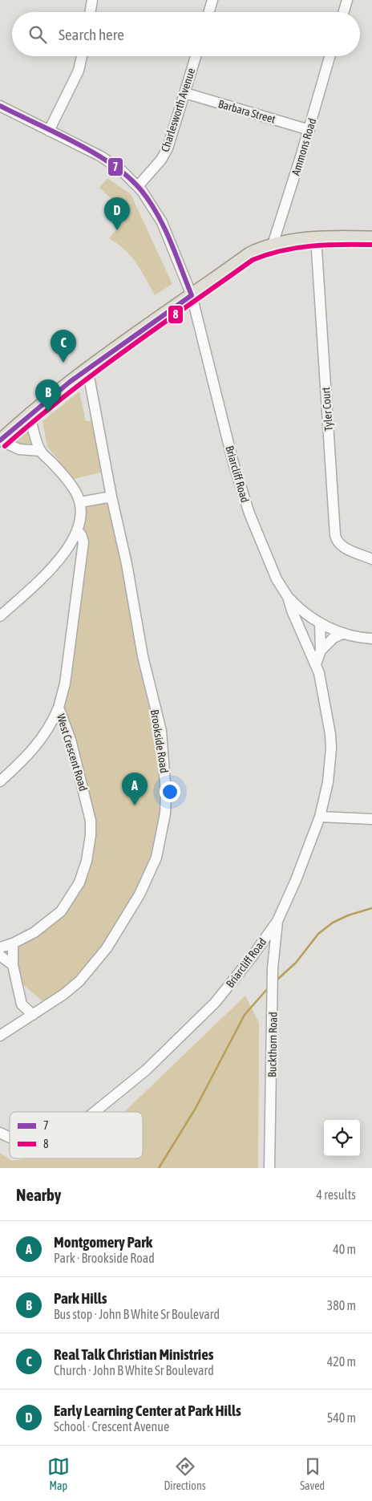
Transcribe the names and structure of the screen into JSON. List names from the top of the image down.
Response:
{
  "streets": {
    "street": [
      "Charlesworth Avenue",
      "Barbara Street",
      "Ammons Road",
      "Tyler Court",
      "Briarcliff Road",
      "Brookside Road",
      "West Crescent Road",
      "Buckthorn Road"
    ]
  },
  "crossings": [
    ["Charlesworth Avenue", "Barbara Street"],
    ["Charlesworth Avenue", "Briarcliff Road"],
    ["Barbara Street", "Ammons Road"],
    ["Briarcliff Road", "Buckthorn Road"]
  ],
  "lines": ["transit line 7", "transit line 8"],
  "legend": ["7", "8"],
  "page": {
    "search": "Search here",
    "pins": [
      "D",
      "C",
      "B",
      "A"
    ],
    "heading": ["Nearby", "4 results"],
    "list": [
      {
        "mark": "A",
        "name": "Montgomery Park",
        "note": "Park · Brookside Road",
        "value": "40 m"
      },
      {
        "mark": "B",
        "name": "Park Hills",
        "note": "Bus stop · John B White Sr Boulevard",
        "value": "380 m"
      },
      {
        "mark": "C",
        "name": "Real Talk Christian Ministries",
        "note": "Church · John B White Sr Boulevard",
        "value": "420 m"
      },
      {
        "mark": "D",
        "name": "Early Learning Center at Park Hills",
        "note": "School · Crescent Avenue",
        "value": "540 m"
      }
    ],
    "nav": ["Map", "Directions", "Saved"]
  }
}
